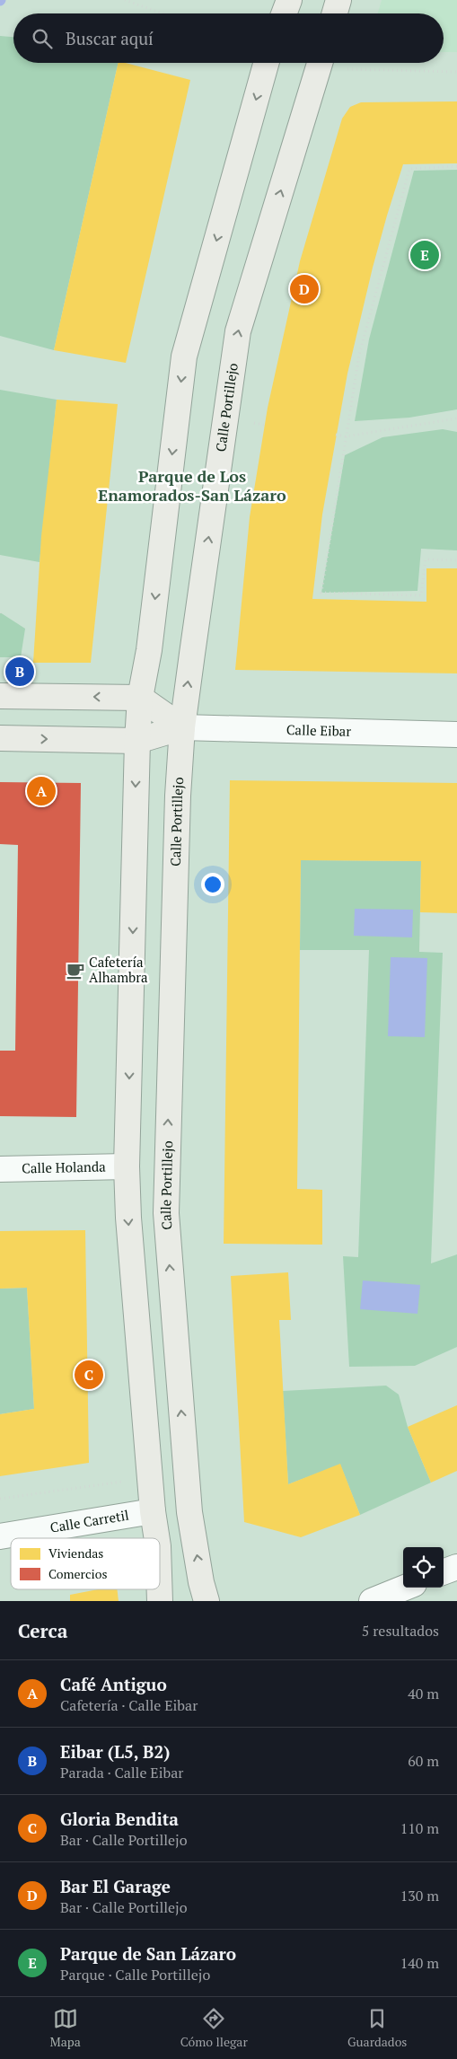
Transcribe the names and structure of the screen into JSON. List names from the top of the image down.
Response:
{
  "streets": {
    "main road": ["Calle Portillejo", "Calle Eibar"],
    "street": ["Calle Holanda", "Calle Carretil"]
  },
  "crossings": [
    ["Calle Portillejo", "Calle Eibar"]
  ],
  "districts": ["Parque de Los Enamorados-San Lázaro"],
  "places": {
    "cafe": ["Cafetería Alhambra"]
  },
  "legend": ["Viviendas", "Comercios"],
  "page": {
    "search": "Buscar aquí",
    "pins": [
      "E",
      "D",
      "B",
      "A",
      "C"
    ],
    "heading": ["Cerca", "5 resultados"],
    "list": [
      {
        "mark": "A",
        "name": "Café Antiguo",
        "note": "Cafetería · Calle Eibar",
        "value": "40 m"
      },
      {
        "mark": "B",
        "name": "Eibar (L5, B2)",
        "note": "Parada · Calle Eibar",
        "value": "60 m"
      },
      {
        "mark": "C",
        "name": "Gloria Bendita",
        "note": "Bar · Calle Portillejo",
        "value": "110 m"
      },
      {
        "mark": "D",
        "name": "Bar El Garage",
        "note": "Bar · Calle Portillejo",
        "value": "130 m"
      },
      {
        "mark": "E",
        "name": "Parque de San Lázaro",
        "note": "Parque · Calle Portillejo",
        "value": "140 m"
      }
    ],
    "nav": ["Mapa", "Cómo llegar", "Guardados"]
  }
}
